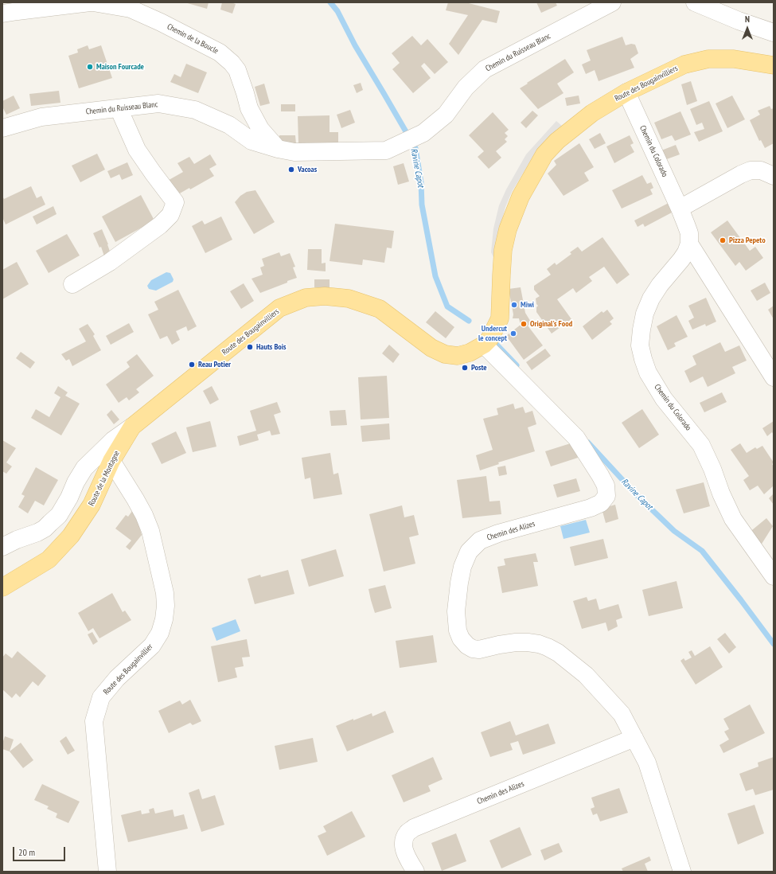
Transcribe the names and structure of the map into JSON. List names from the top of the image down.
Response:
{
  "streets": {
    "main road": ["Route des Bougainvilliers", "Route de la Montagne"],
    "street": [
      "Chemin de la Boucle",
      "Chemin du Ruisseau Blanc",
      "Chemin du Colorado",
      "Chemin des Alizes",
      "Route des Bougainvillier"
    ]
  },
  "crossings": [
    ["Chemin de la Boucle", "Chemin du Ruisseau Blanc"],
    ["Route des Bougainvilliers", "Chemin du Colorado"],
    ["Route des Bougainvilliers", "Route de la Montagne"],
    ["Route des Bougainvilliers", "Chemin des Alizes"],
    ["Route de la Montagne", "Route des Bougainvillier"]
  ],
  "water": ["Ravine Capot"],
  "places": [
    "Maison Fourcade",
    "Vacoas",
    "Pizza Pepeto",
    "Miwi",
    "Original's Food",
    "Undercut le concept",
    "Hauts Bois",
    "Reau Potier",
    "Poste"
  ],
  "scale_bar": "20 m",
  "north": "top"
}
